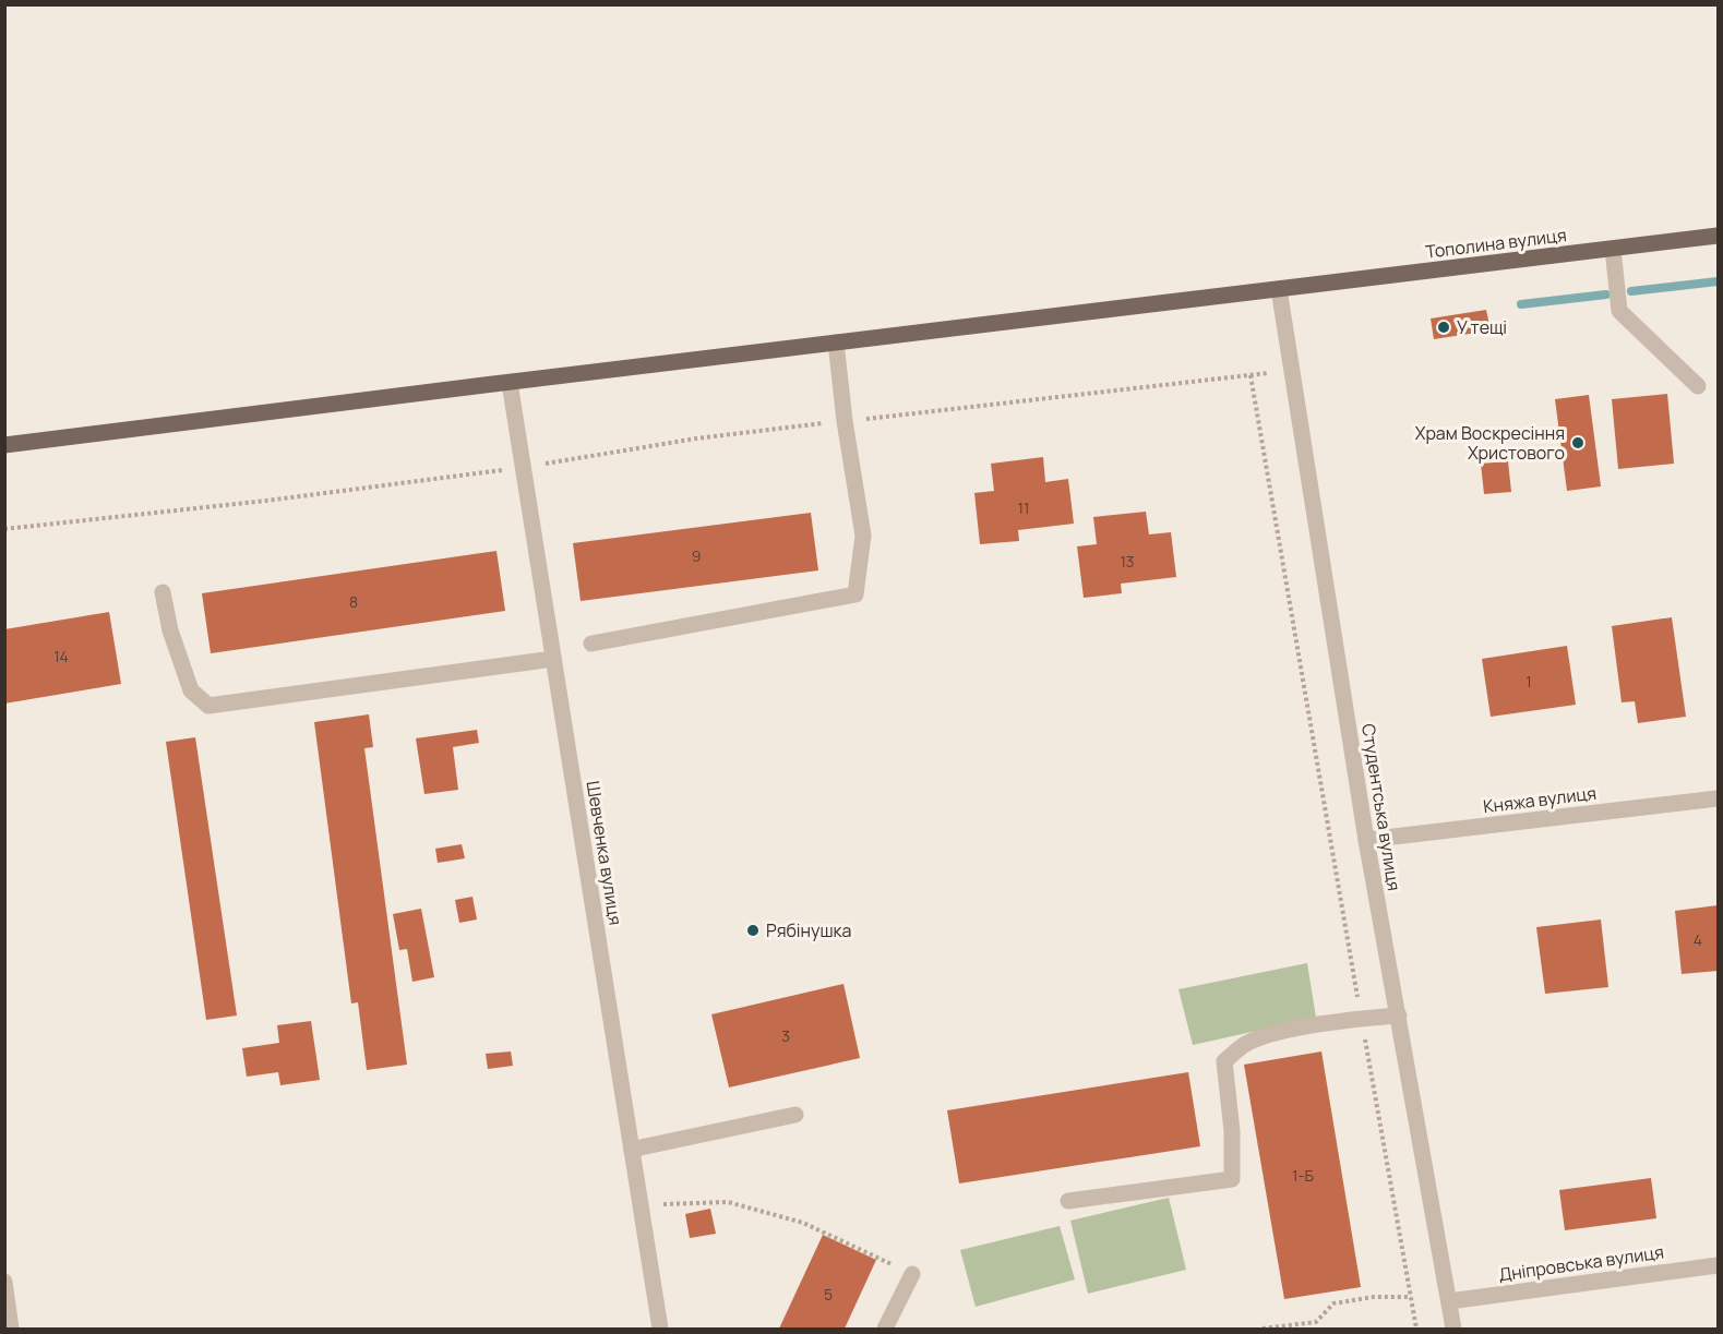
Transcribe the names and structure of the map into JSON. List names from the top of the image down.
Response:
{
  "streets": {
    "main road": ["Тополина вулиця"],
    "street": [
      "Княжа вулиця",
      "Студентська вулиця",
      "Шевченка вулиця",
      "Дніпровська вулиця"
    ]
  },
  "crossings": [
    ["Тополина вулиця", "Студентська вулиця"],
    ["Тополина вулиця", "Шевченка вулиця"],
    ["Княжа вулиця", "Студентська вулиця"],
    ["Студентська вулиця", "Дніпровська вулиця"]
  ],
  "places": ["У тещі", "Храм Воскресіння Христового", "Рябінушка"],
  "house_numbers": [
    "11",
    "9",
    "13",
    "8",
    "14",
    "1",
    "4",
    "3",
    "1-Б",
    "5"
  ]
}
